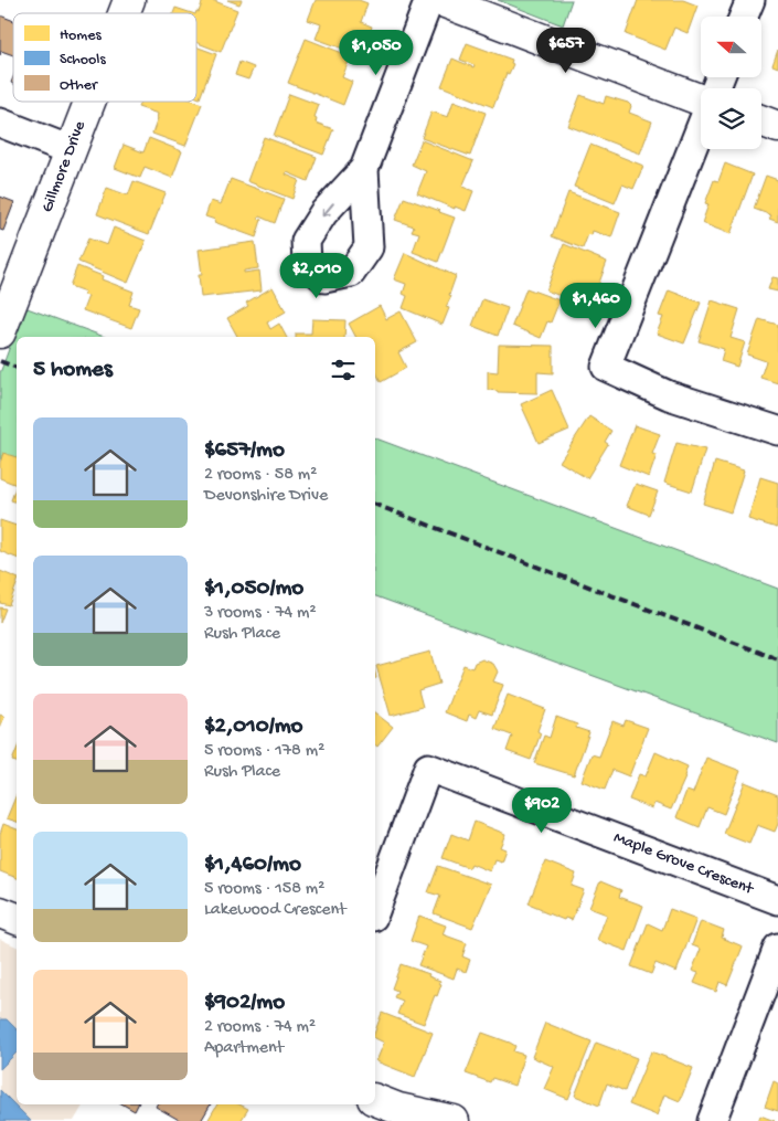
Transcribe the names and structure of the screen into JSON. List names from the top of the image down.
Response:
{
  "streets": {
    "street": ["Gillmore Drive", "Maple Grove Crescent"]
  },
  "legend": ["Homes", "Schools", "Other"],
  "north": "left",
  "page": {
    "price": [
      "$657",
      "$1,050",
      "$2,010",
      "$1,460",
      "$902"
    ],
    "heading": "5 homes",
    "list": [
      {
        "name": "$657/mo",
        "note": "2 rooms · 58 m² · Devonshire Drive"
      },
      {
        "name": "$1,050/mo",
        "note": "3 rooms · 74 m² · Rush Place"
      },
      {
        "name": "$2,010/mo",
        "note": "5 rooms · 178 m² · Rush Place"
      },
      {
        "name": "$1,460/mo",
        "note": "5 rooms · 158 m² · Lakewood Crescent"
      },
      {
        "name": "$902/mo",
        "note": "2 rooms · 74 m² · Apartment"
      }
    ]
  }
}
